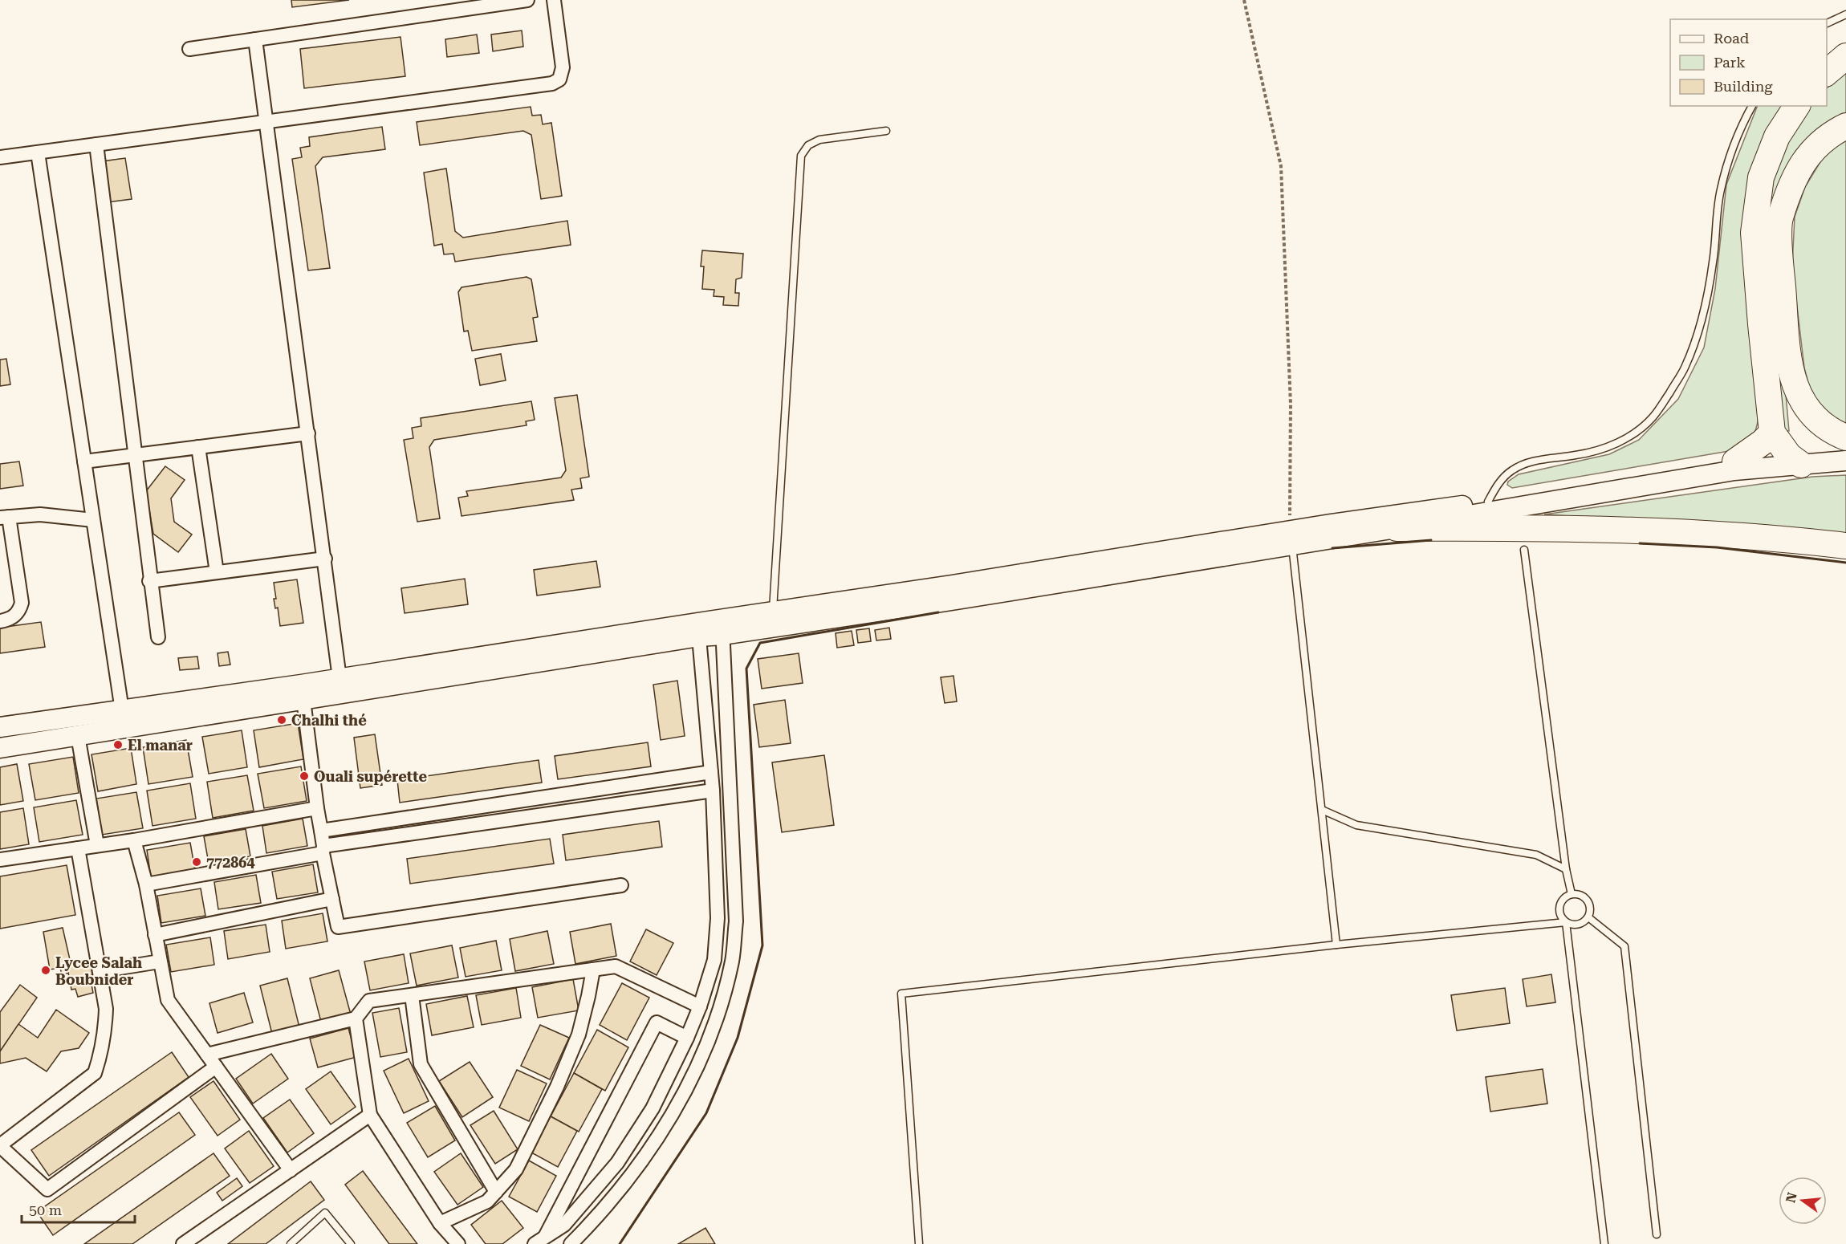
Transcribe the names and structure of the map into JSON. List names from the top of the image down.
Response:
{
  "places": [
    "Chalhi thé",
    "El manar",
    "Ouali supérette",
    "772864",
    "Lycee Salah Boubnider"
  ],
  "legend": ["Road", "Park", "Building"],
  "scale_bar": "50 m",
  "north": "left"
}
